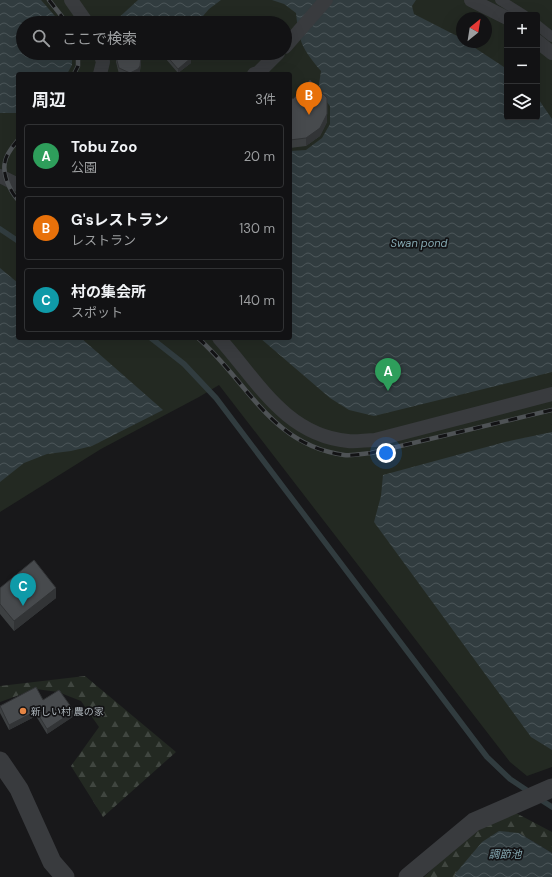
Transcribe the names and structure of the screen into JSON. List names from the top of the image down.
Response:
{
  "water": ["Swan pond", "調節池"],
  "places": ["新しい村 農の家"],
  "north": "top right",
  "page": {
    "map_buttons": ["+", "−"],
    "search": "ここで検索",
    "heading": ["周辺", "3件"],
    "pins": ["B", "A", "C"],
    "list": [
      {
        "mark": "A",
        "name": "Tobu Zoo",
        "note": "公園",
        "value": "20 m"
      },
      {
        "mark": "B",
        "name": "G'sレストラン",
        "note": "レストラン",
        "value": "130 m"
      },
      {
        "mark": "C",
        "name": "村の集会所",
        "note": "スポット",
        "value": "140 m"
      }
    ]
  }
}
